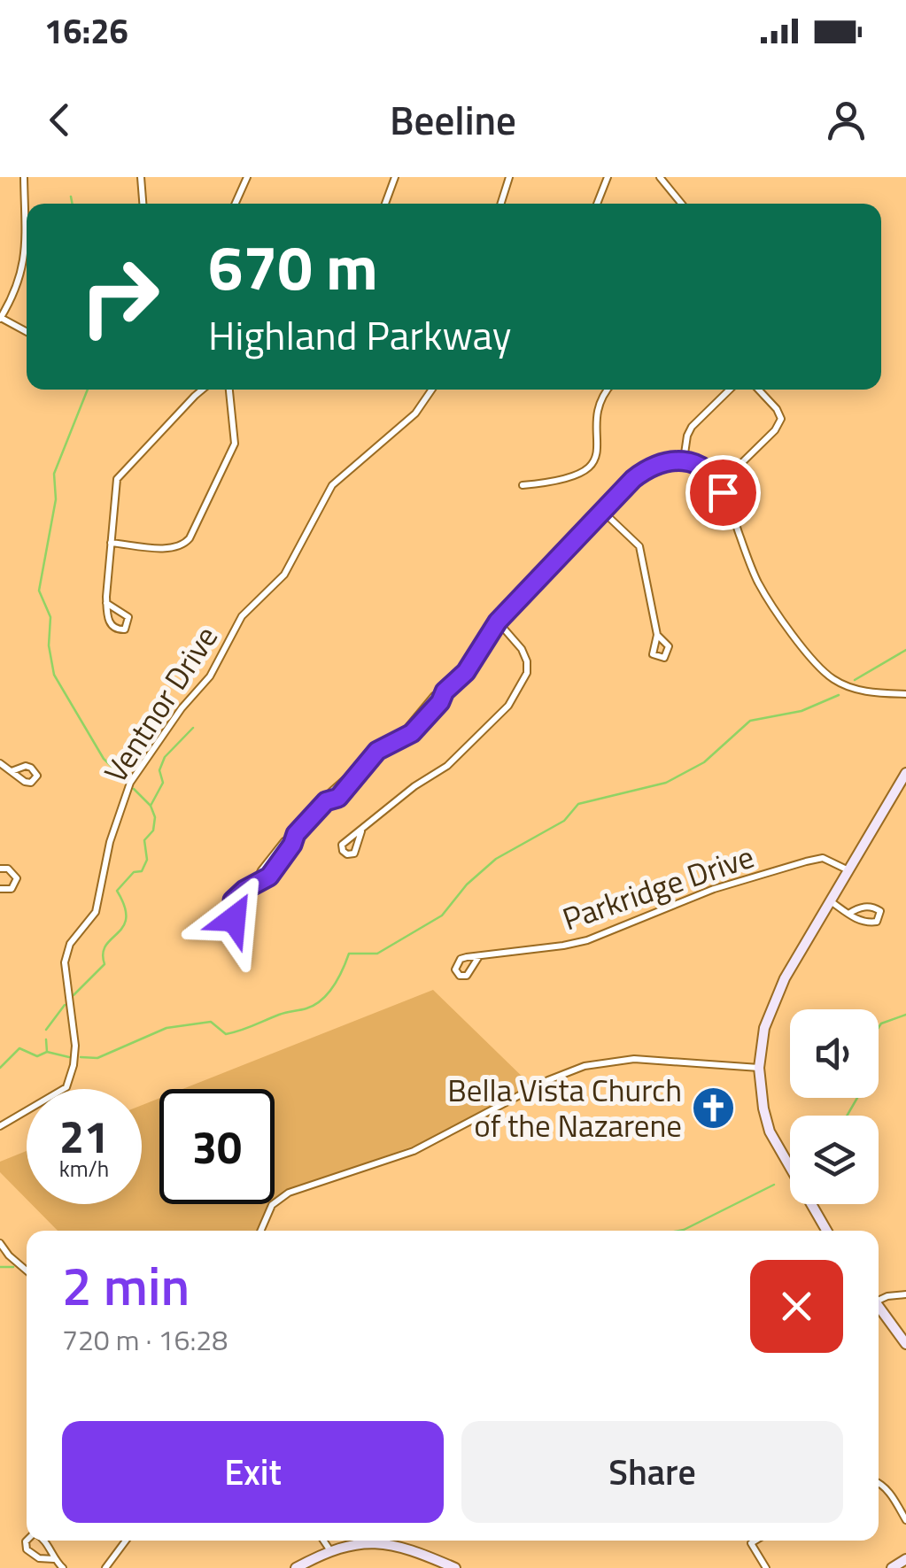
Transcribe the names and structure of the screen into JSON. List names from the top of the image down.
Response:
{
  "streets": {
    "street": ["Ventnor Drive", "Parkridge Drive"]
  },
  "places": {
    "church": ["Bella Vista Church of the Nazarene"]
  },
  "page": {
    "status": "16:26",
    "header": "Beeline",
    "turn": ["670 m", "Highland Parkway"],
    "speed": "21 km/h",
    "limit": "30",
    "heading": ["2 min", "720 m · 16:28"],
    "buttons": ["Exit", "Share"]
  }
}
